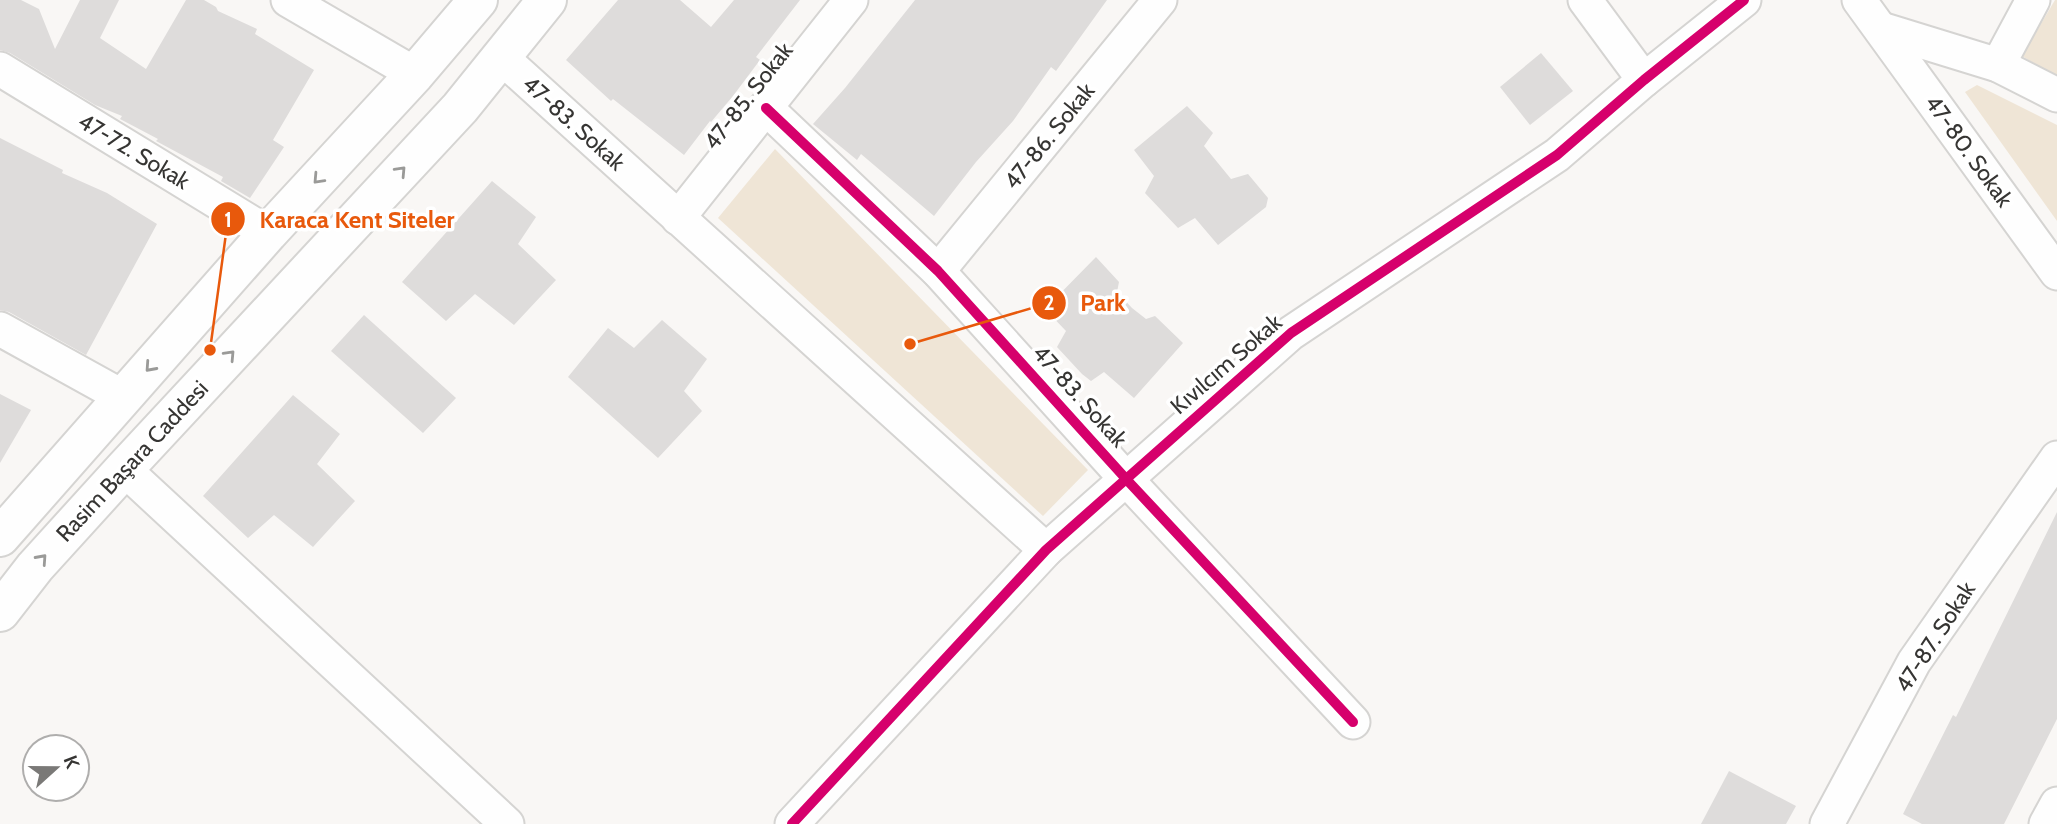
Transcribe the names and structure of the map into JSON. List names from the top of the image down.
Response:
{
  "streets": {
    "street": [
      "47-85. Sokak",
      "47-83. Sokak",
      "47-86. Sokak",
      "47-72. Sokak",
      "47-80. Sokak",
      "Kıvılcım Sokak",
      "Rasim Başara Caddesi",
      "47-87. Sokak"
    ]
  },
  "crossings": [
    ["47-85. Sokak", "47-83. Sokak"],
    ["47-83. Sokak", "47-86. Sokak"],
    ["47-83. Sokak", "Kıvılcım Sokak"],
    ["47-83. Sokak", "Rasim Başara Caddesi"],
    ["47-72. Sokak", "Rasim Başara Caddesi"]
  ],
  "places": ["Park", "Karaca Kent Siteler"],
  "north": "right"
}
